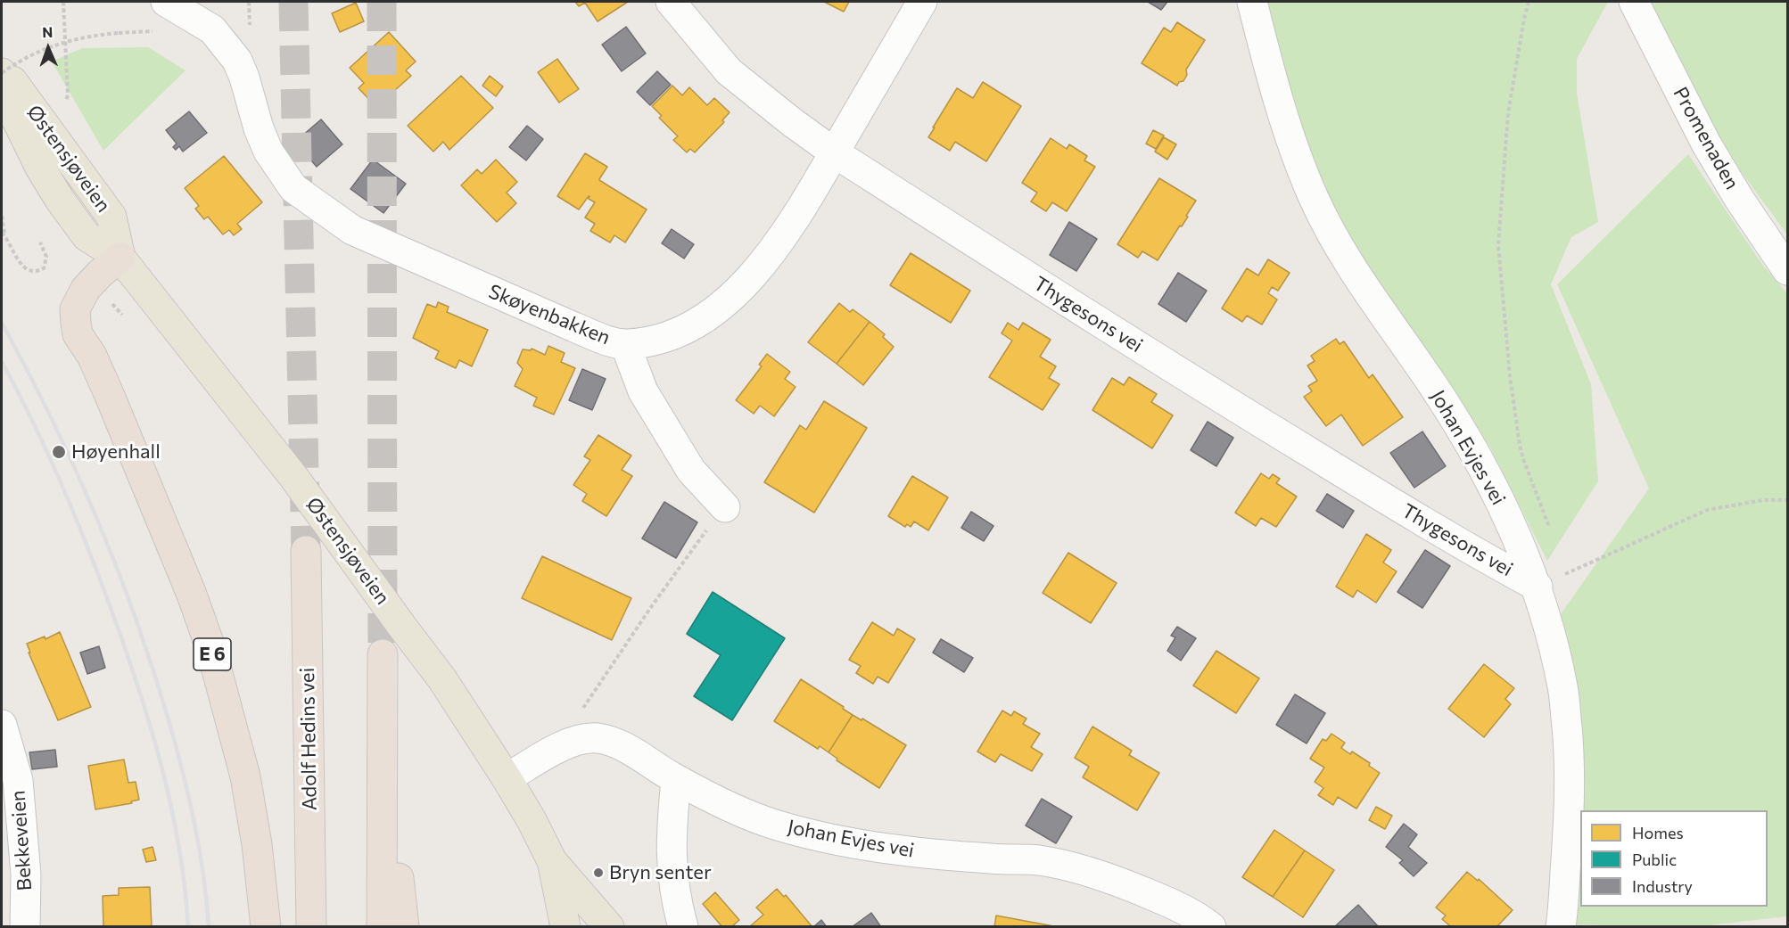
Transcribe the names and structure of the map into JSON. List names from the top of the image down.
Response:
{
  "streets": {
    "highway": ["E 6", "Adolf Hedins vei"],
    "main road": ["Østensjøveien"],
    "street": [
      "Promenaden",
      "Skøyenbakken",
      "Thygesons vei",
      "Johan Evjes vei",
      "Bekkeveien"
    ]
  },
  "crossings": [
    ["Østensjøveien", "Johan Evjes vei"],
    ["Østensjøveien", "E 6"],
    ["Skøyenbakken", "Thygesons vei"],
    ["Thygesons vei", "Johan Evjes vei"]
  ],
  "places": ["Høyenhall", "Bryn senter"],
  "legend": ["Homes", "Public", "Industry"],
  "north": "top"
}
